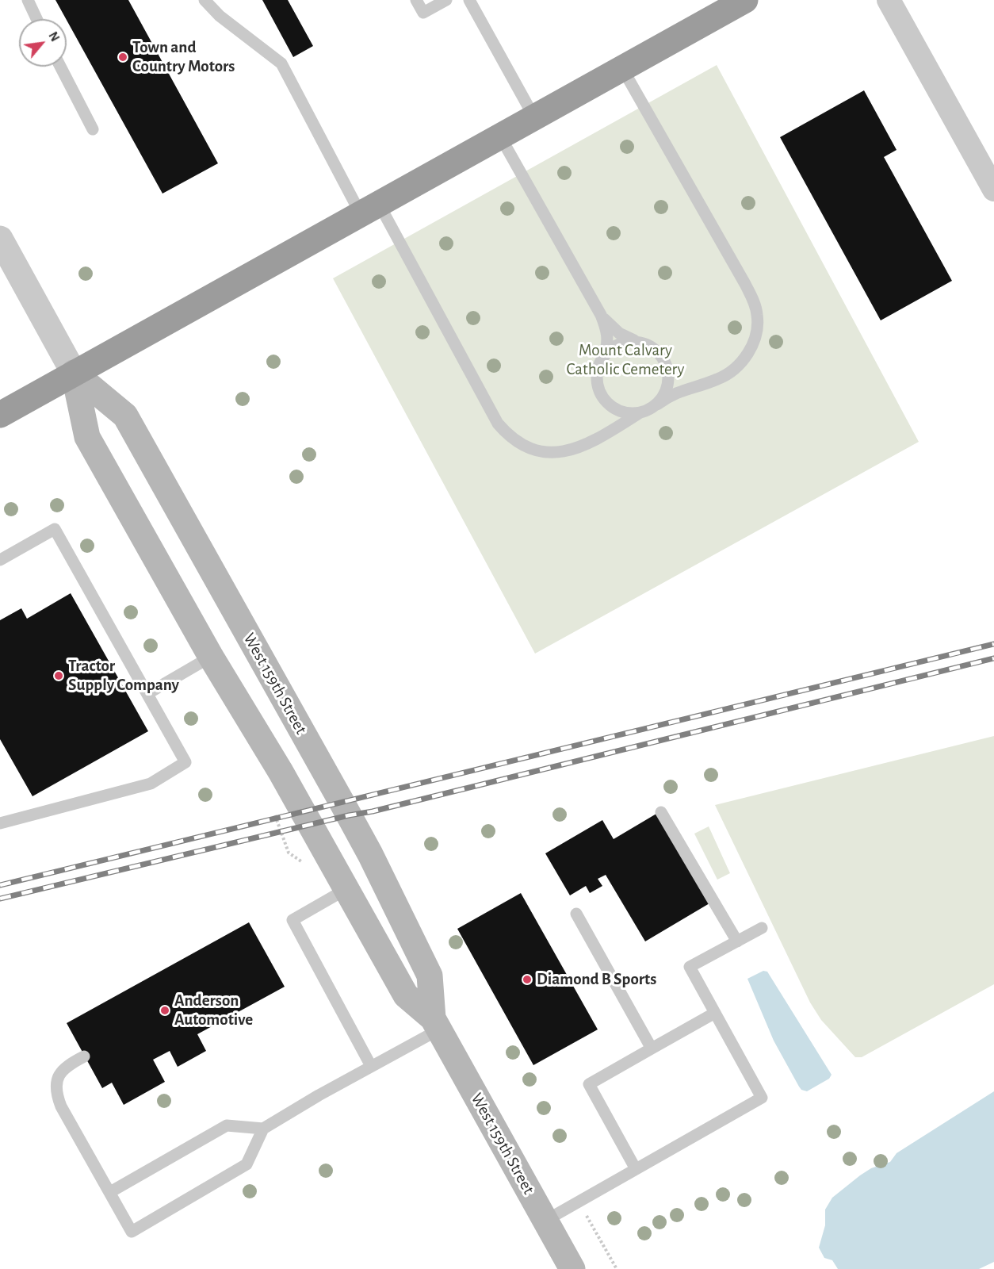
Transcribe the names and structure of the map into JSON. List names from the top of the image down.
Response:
{
  "streets": {
    "main road": ["West 159th Street"]
  },
  "parks": ["Mount Calvary Catholic Cemetery"],
  "places": [
    "Town and Country Motors",
    "Tractor Supply Company",
    "Diamond B Sports",
    "Anderson Automotive"
  ],
  "north": "top right"
}
